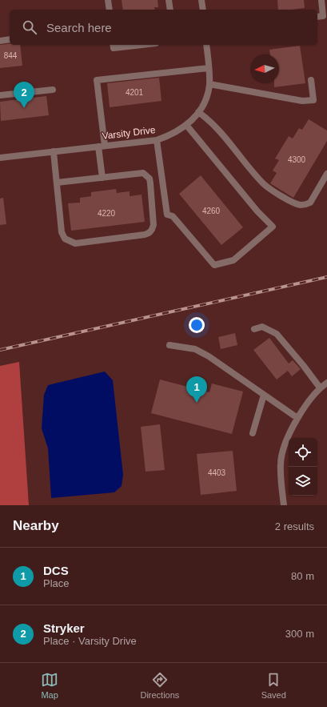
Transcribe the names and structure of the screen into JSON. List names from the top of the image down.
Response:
{
  "streets": {
    "street": ["Varsity Drive"]
  },
  "house_numbers": [
    "844",
    "4201",
    "4300",
    "4260",
    "4220",
    "4403"
  ],
  "north": "left",
  "page": {
    "search": "Search here",
    "pins": ["2", "1"],
    "heading": ["Nearby", "2 results"],
    "list": [
      {
        "mark": "1",
        "name": "DCS",
        "note": "Place",
        "value": "80 m"
      },
      {
        "mark": "2",
        "name": "Stryker",
        "note": "Place · Varsity Drive",
        "value": "300 m"
      }
    ],
    "nav": ["Map", "Directions", "Saved"]
  }
}
